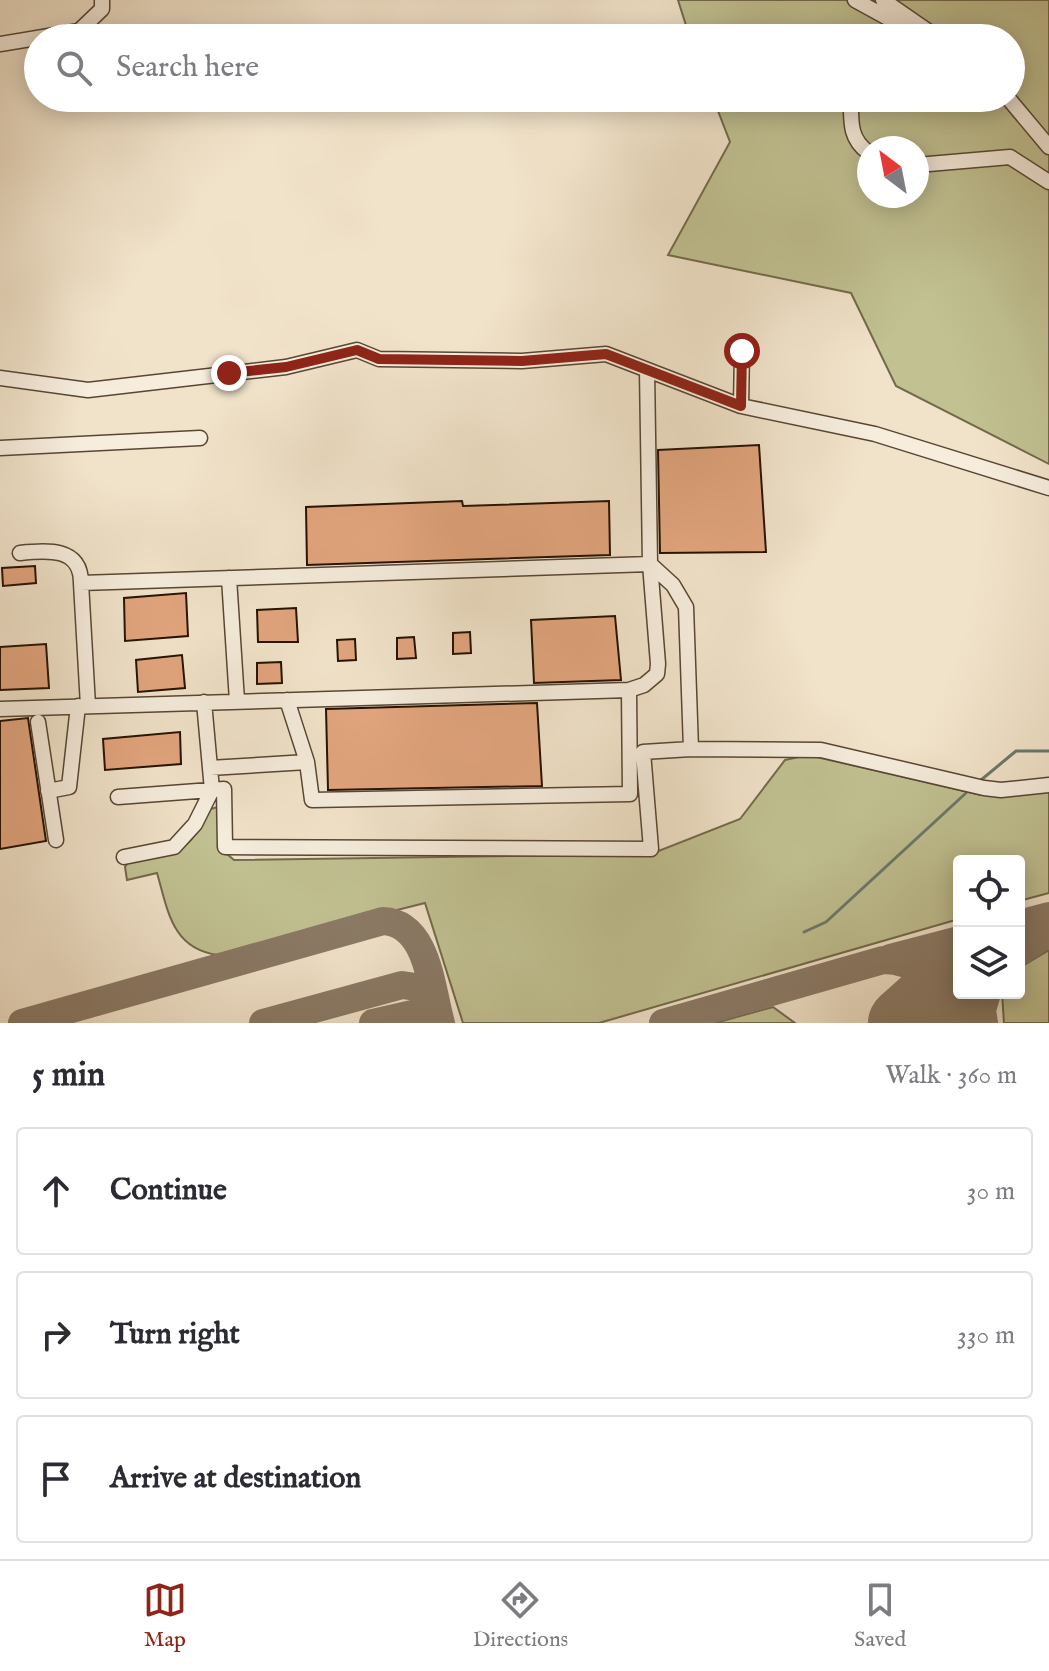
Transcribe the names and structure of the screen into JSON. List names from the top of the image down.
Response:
{
  "north": "top left",
  "page": {
    "search": "Search here",
    "heading": ["5 min", "Walk · 360 m"],
    "list": [
      ["Continue", "30 m"],
      ["Turn right", "330 m"],
      "Arrive at destination"
    ],
    "nav": ["Map", "Directions", "Saved"]
  }
}
